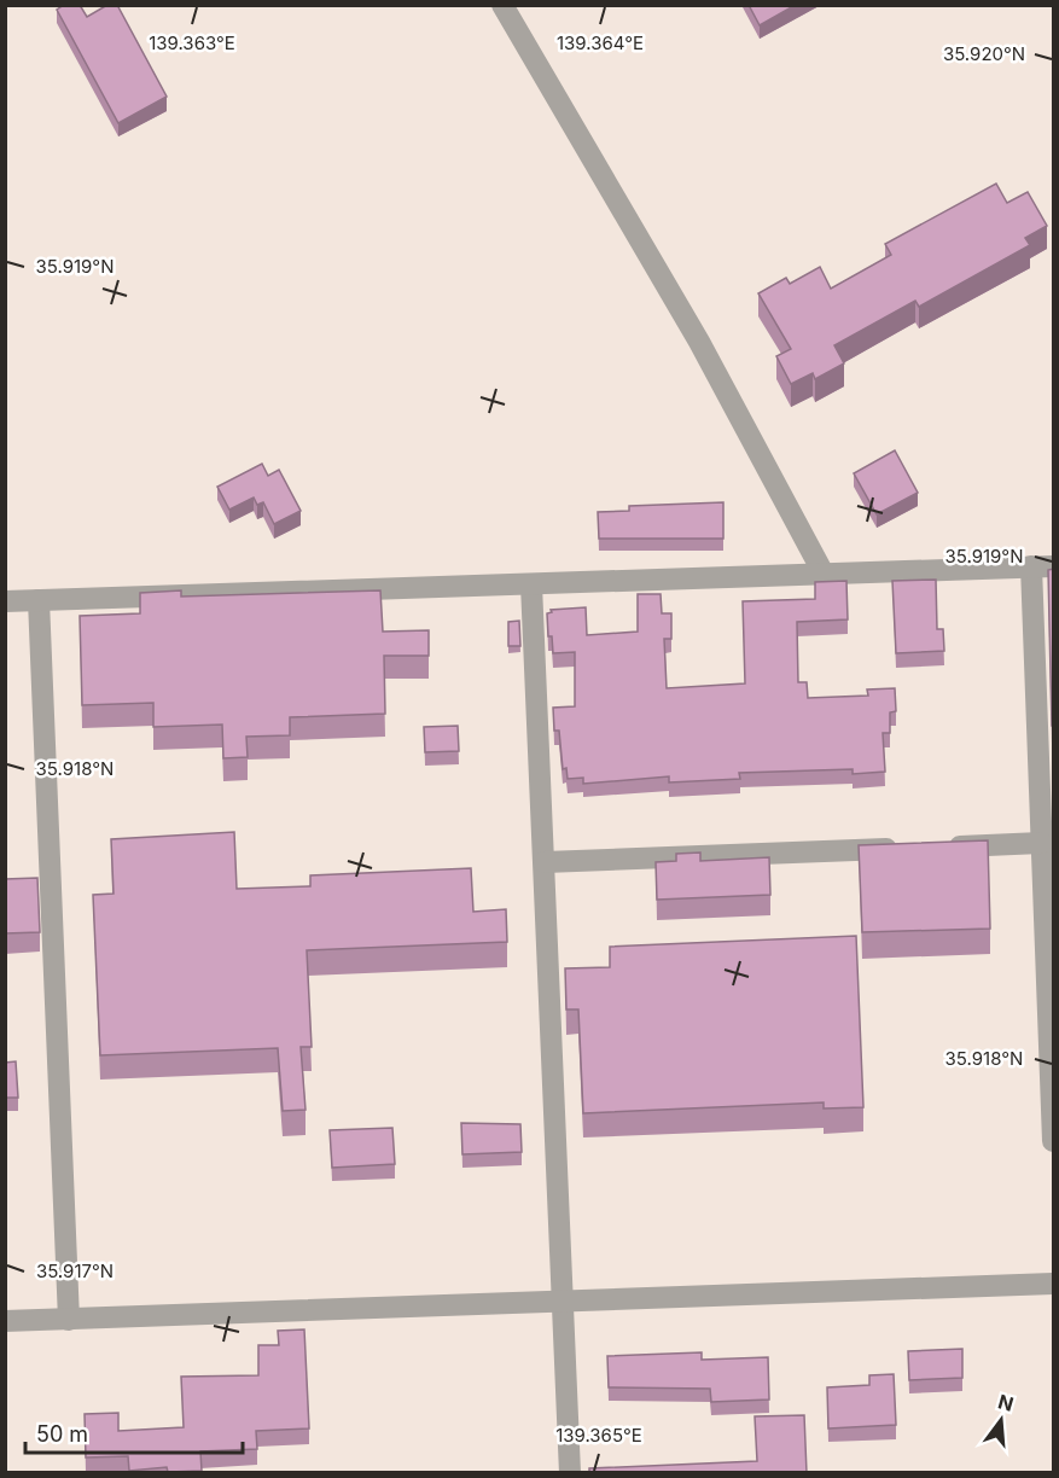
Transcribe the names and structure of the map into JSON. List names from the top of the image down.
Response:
{
  "scale_bar": "50 m",
  "north": "top",
  "coordinates": [
    "139.363°E",
    "139.364°E",
    "35.920°N",
    "35.919°N",
    "35.918°N",
    "35.917°N",
    "139.365°E"
  ]
}
